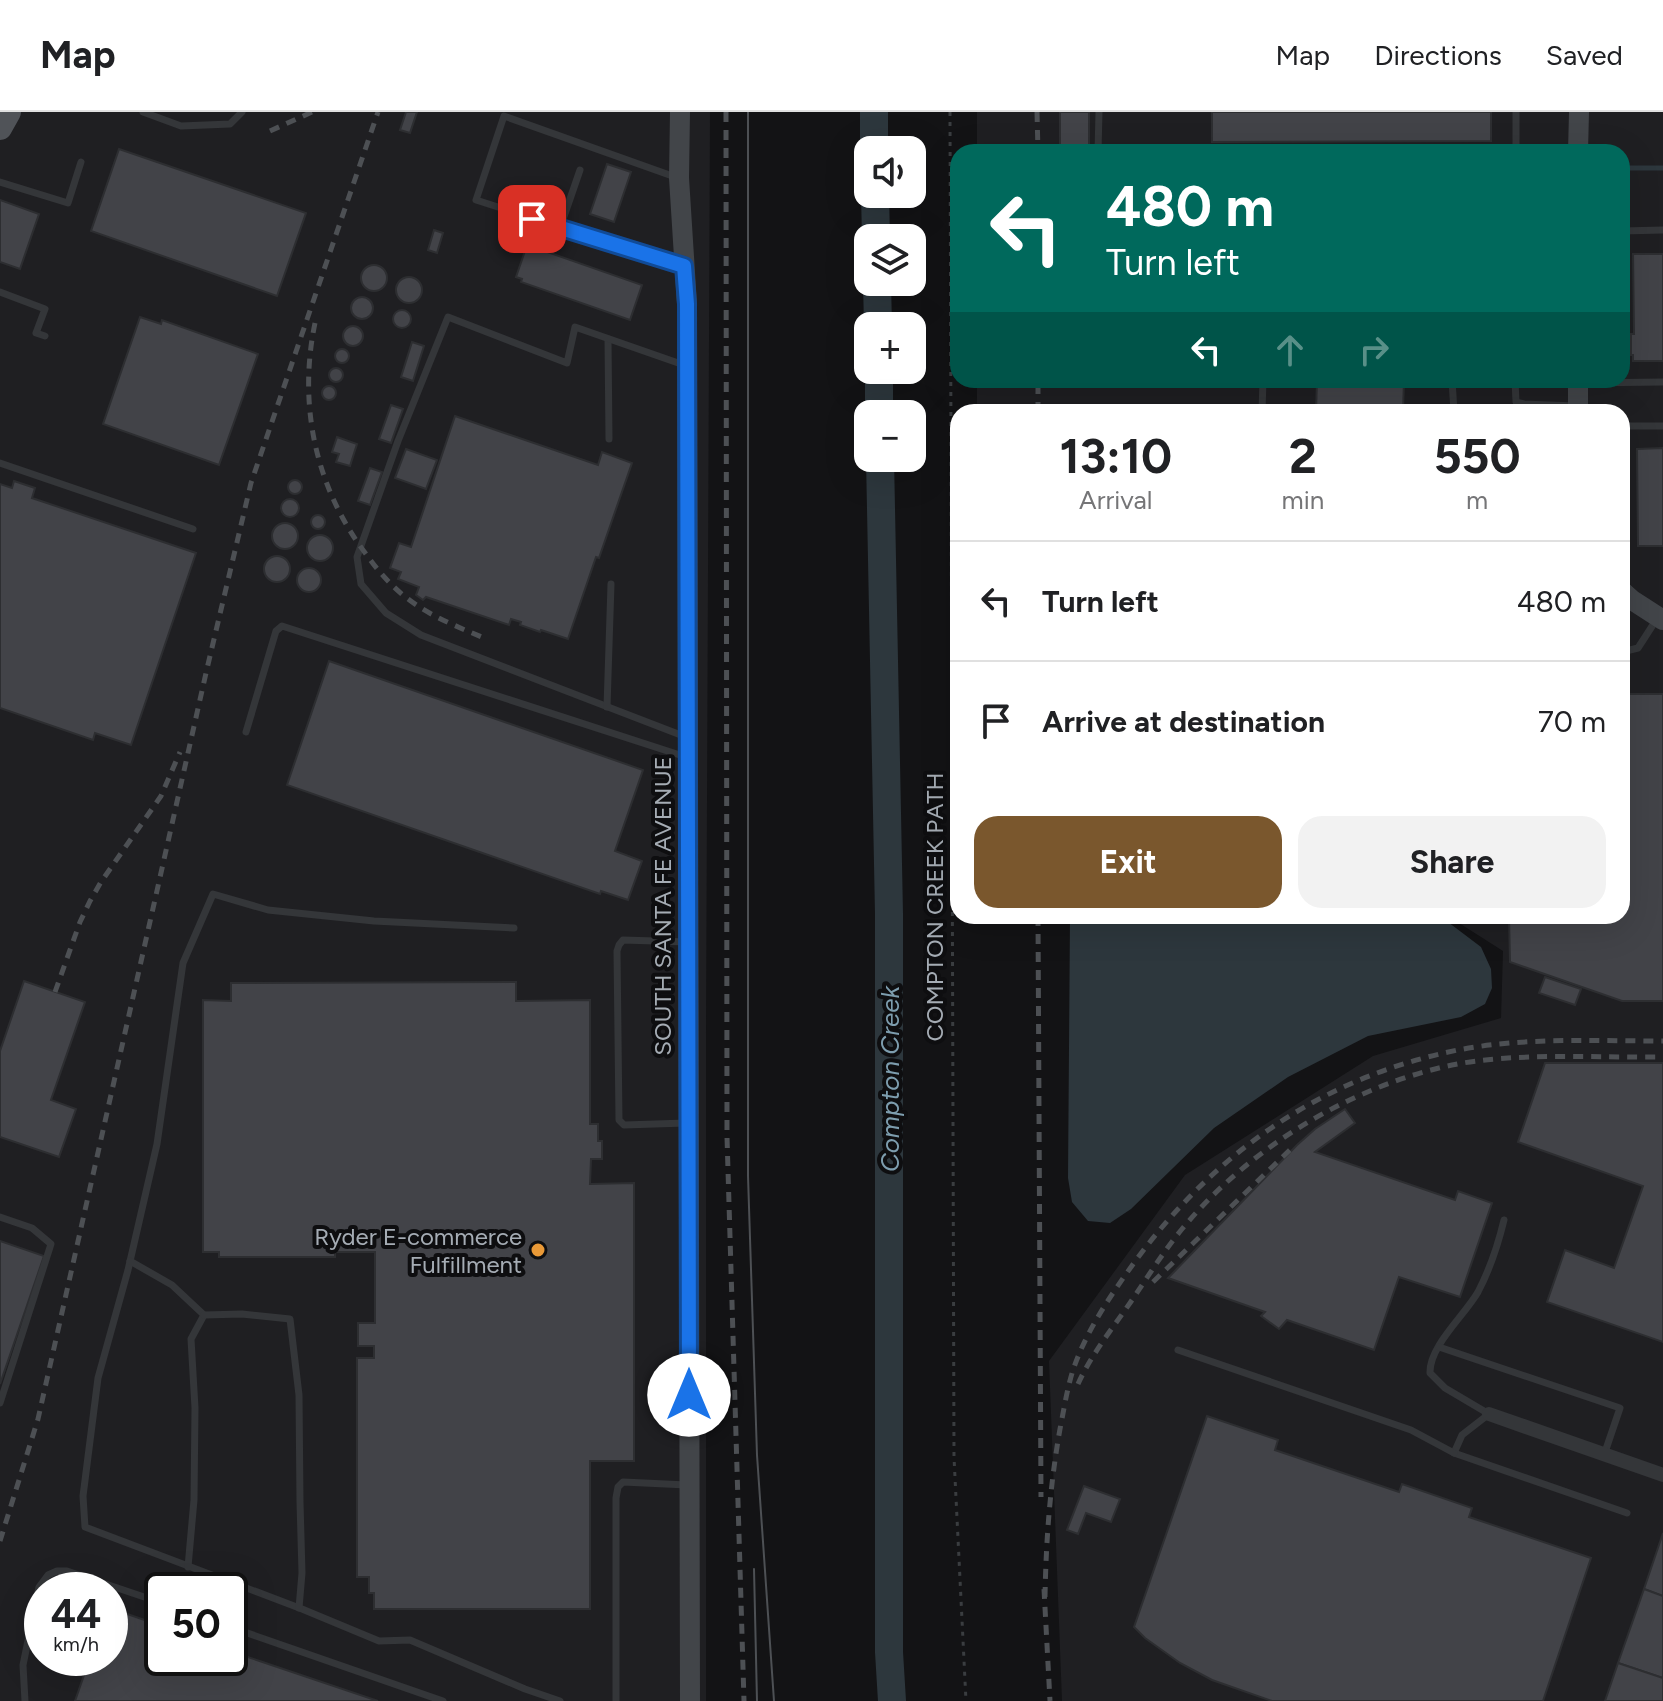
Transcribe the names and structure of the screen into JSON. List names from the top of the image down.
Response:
{
  "streets": {
    "main road": ["SOUTH SANTA FE AVENUE"],
    "path": ["COMPTON CREEK PATH"]
  },
  "water": ["Compton Creek"],
  "places": ["Ryder E-commerce Fulfillment"],
  "page": {
    "header": "Map",
    "nav": ["Map", "Directions", "Saved"],
    "map_buttons": ["+", "−"],
    "turn": ["480 m", "Turn left"],
    "eta": [
      "13:10",
      "Arrival",
      "2",
      "min",
      "550",
      "m"
    ],
    "list": [
      {
        "name": "Turn left",
        "value": "480 m"
      },
      {
        "name": "Arrive at destination",
        "value": "70 m"
      }
    ],
    "buttons": ["Exit", "Share"],
    "speed": "44 km/h",
    "limit": "50"
  }
}
